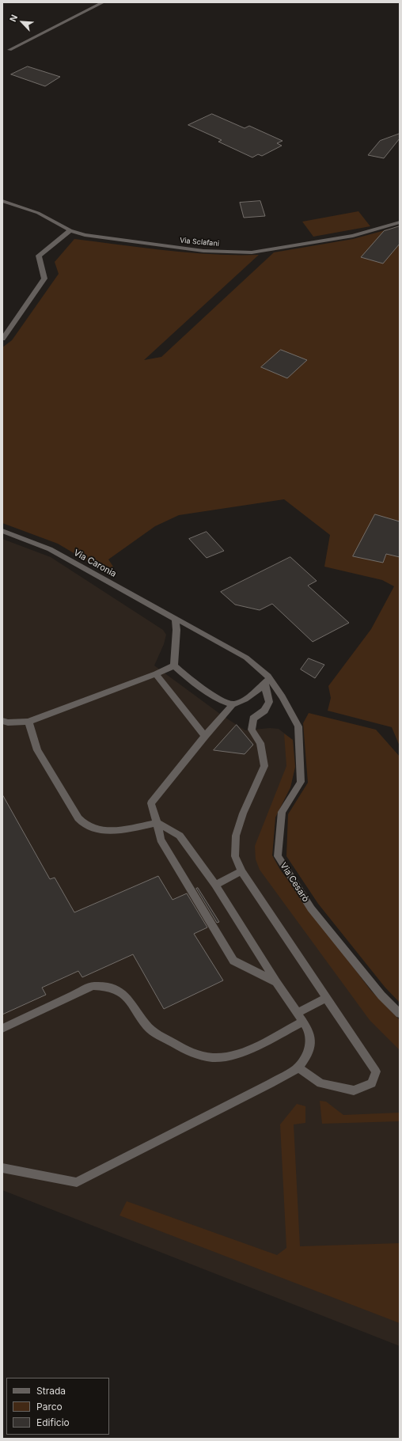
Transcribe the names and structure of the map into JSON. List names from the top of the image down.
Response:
{
  "streets": {
    "street": ["Via Sclafani", "Via Caronia", "Via Cesarò"]
  },
  "crossings": [
    ["Via Caronia", "Via Cesarò"]
  ],
  "legend": ["Strada", "Parco", "Edificio"],
  "north": "top left"
}
